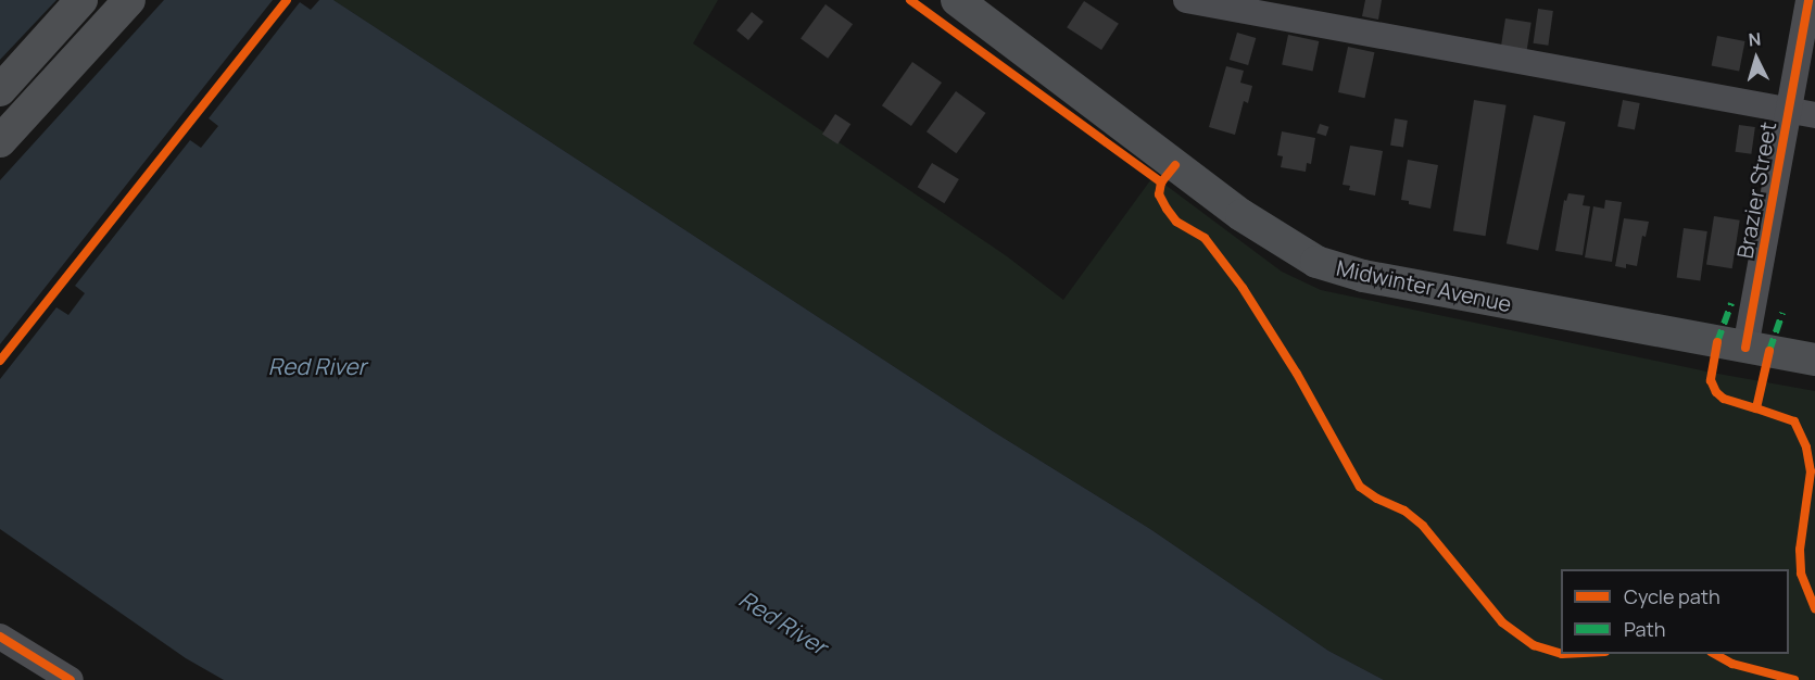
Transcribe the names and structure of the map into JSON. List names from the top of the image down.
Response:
{
  "streets": {
    "main road": ["Midwinter Avenue"],
    "street": ["Brazier Street"]
  },
  "crossings": [
    ["Brazier Street", "Midwinter Avenue"]
  ],
  "water": ["Red River"],
  "legend": ["Cycle path", "Path"],
  "north": "top"
}
